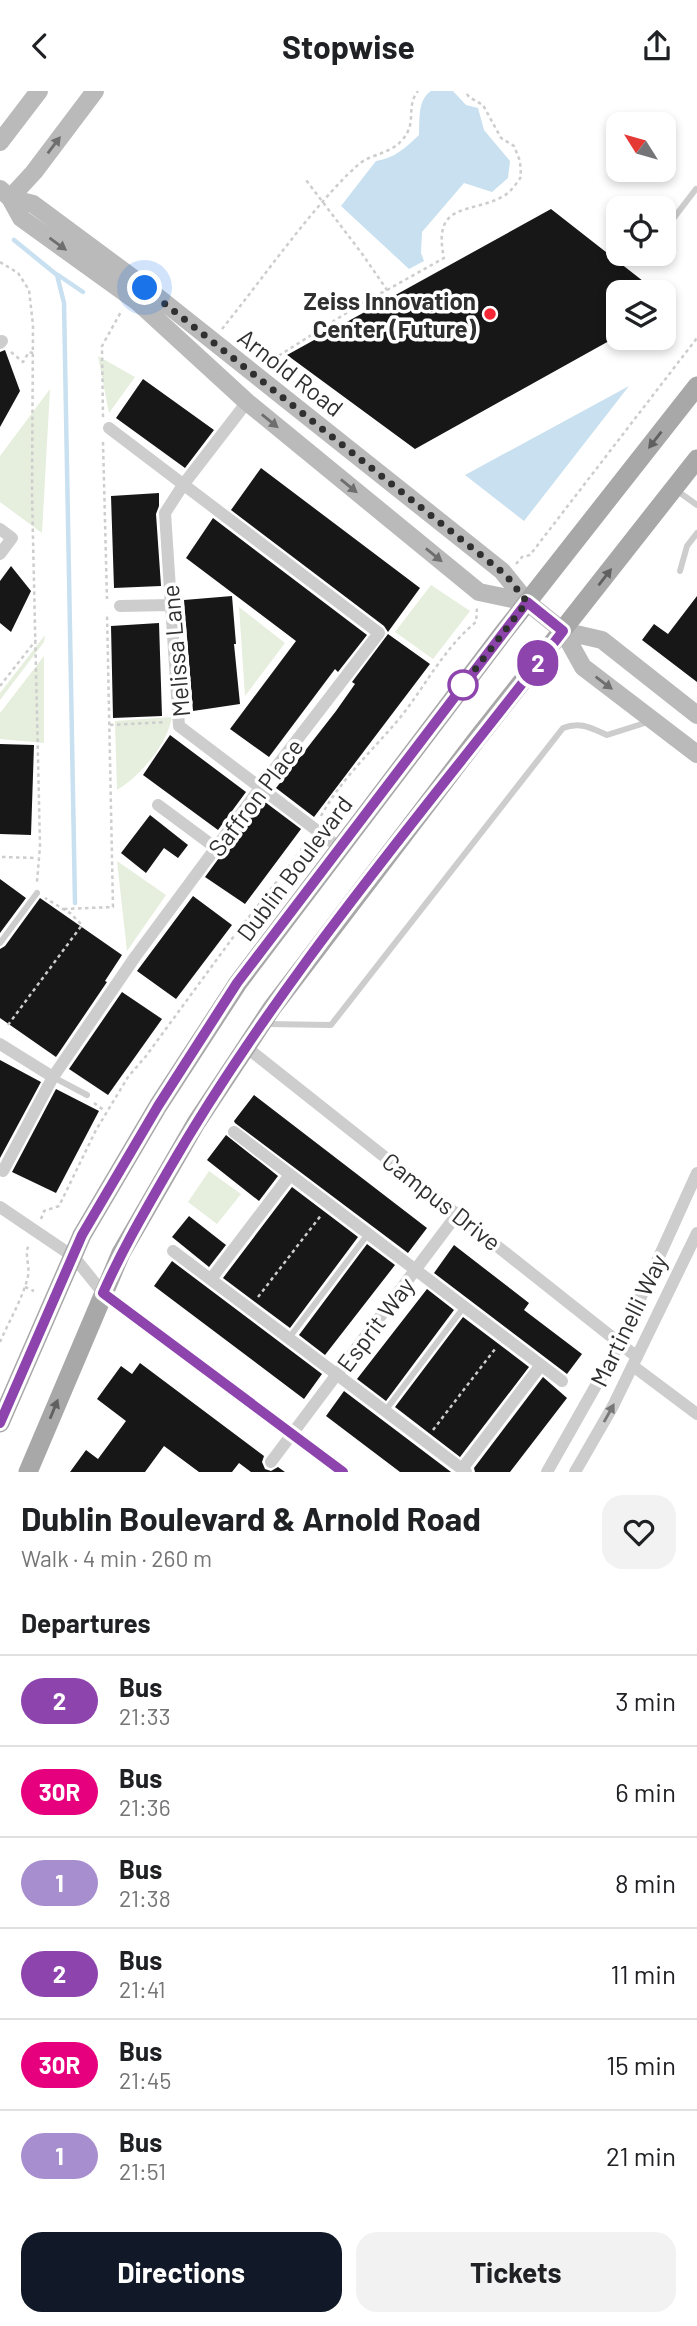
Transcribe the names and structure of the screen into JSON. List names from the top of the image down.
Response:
{
  "streets": {
    "main road": ["Dublin Boulevard"],
    "street": [
      "Arnold Road",
      "Melissa Lane",
      "Saffron Place",
      "Campus Drive",
      "Martinelli Way",
      "Esprit Way"
    ]
  },
  "crossings": [
    ["Arnold Road", "Melissa Lane"],
    ["Arnold Road", "Dublin Boulevard"],
    ["Melissa Lane", "Saffron Place"],
    ["Melissa Lane", "Dublin Boulevard"],
    ["Campus Drive", "Martinelli Way"],
    ["Campus Drive", "Esprit Way"]
  ],
  "places": ["Zeiss Innovation Center (Future)"],
  "lines": ["bus line 2"],
  "north": "top left",
  "page": {
    "header": "Stopwise",
    "on_map": "2",
    "heading": [
      ["Dublin Boulevard & Arnold Road", "Walk · 4 min · 260 m"],
      "Departures"
    ],
    "list": [
      {
        "mark": "2",
        "name": "Bus",
        "note": "21:33",
        "value": "3 min"
      },
      {
        "mark": "30R",
        "name": "Bus",
        "note": "21:36",
        "value": "6 min"
      },
      {
        "mark": "1",
        "name": "Bus",
        "note": "21:38",
        "value": "8 min"
      },
      {
        "mark": "2",
        "name": "Bus",
        "note": "21:41",
        "value": "11 min"
      },
      {
        "mark": "30R",
        "name": "Bus",
        "note": "21:45",
        "value": "15 min"
      },
      {
        "mark": "1",
        "name": "Bus",
        "note": "21:51",
        "value": "21 min"
      }
    ],
    "buttons": ["Directions", "Tickets"]
  }
}
